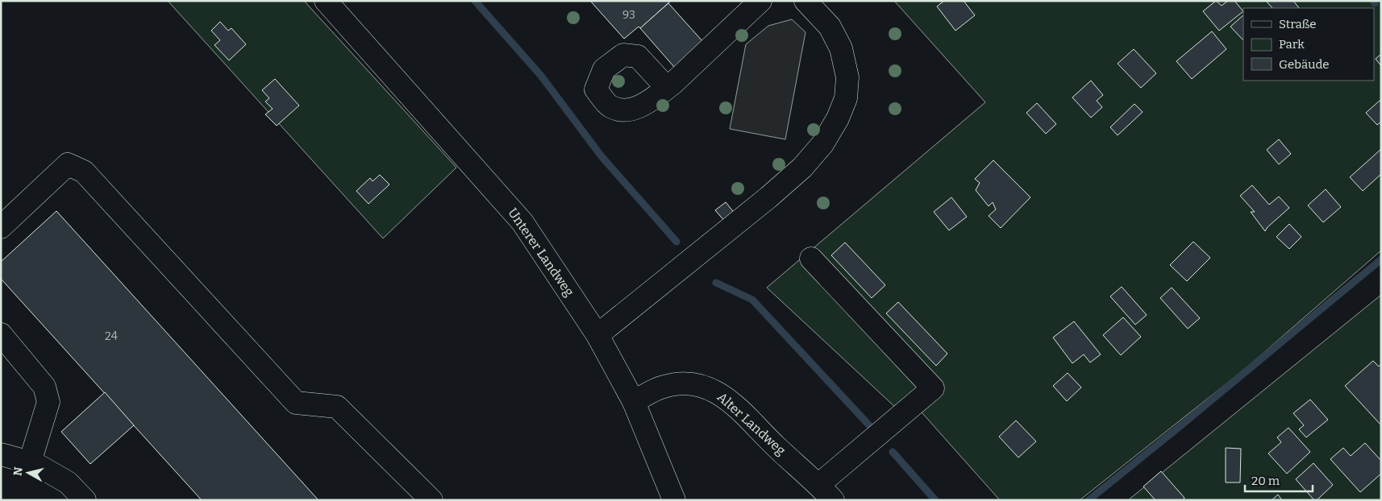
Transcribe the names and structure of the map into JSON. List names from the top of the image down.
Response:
{
  "streets": {
    "main road": ["Unterer Landweg", "Alter Landweg"]
  },
  "crossings": [
    ["Unterer Landweg", "Alter Landweg"]
  ],
  "house_numbers": ["93", "24"],
  "legend": ["Straße", "Park", "Gebäude"],
  "scale_bar": "20 m",
  "north": "left"
}
